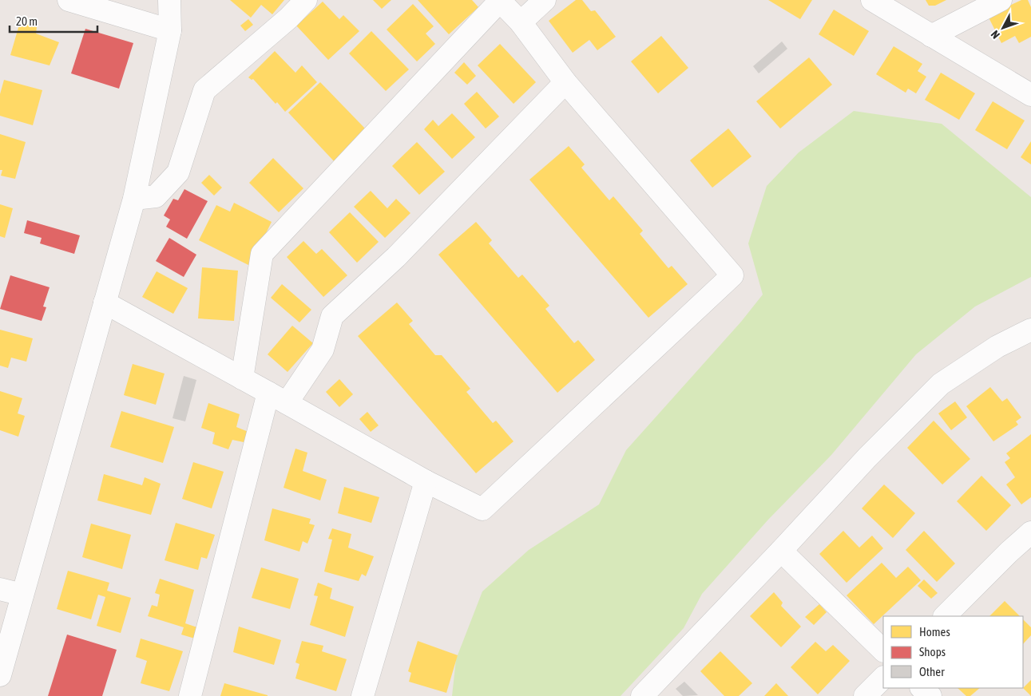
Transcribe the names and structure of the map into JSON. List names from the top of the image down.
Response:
{
  "legend": ["Homes", "Shops", "Other"],
  "scale_bar": "20 m",
  "north": "bottom left"
}
